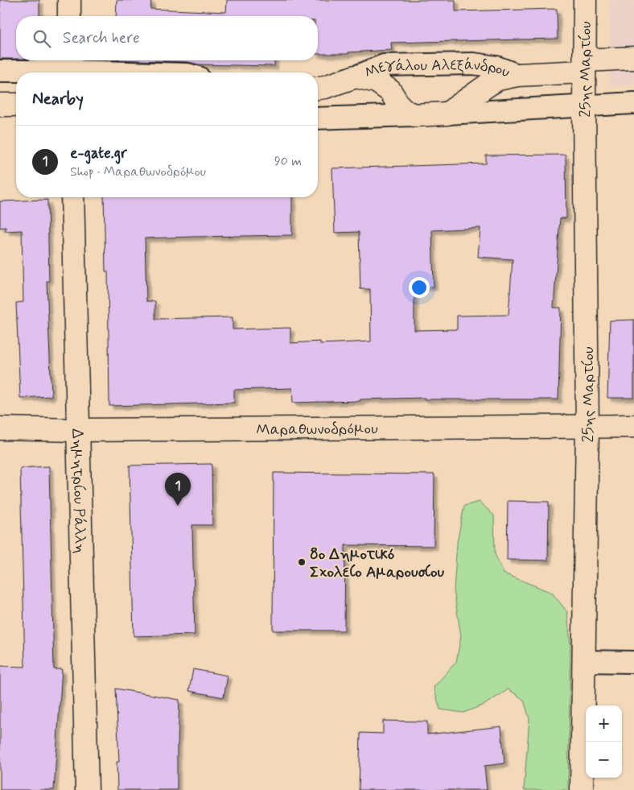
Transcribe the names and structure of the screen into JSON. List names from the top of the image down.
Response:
{
  "streets": {
    "street": [
      "25ης Μαρτίου",
      "Μεγάλου Αλεξάνδρου",
      "Μαραθωνοδρόμου",
      "Δημητρίου Ράλλη"
    ]
  },
  "crossings": [
    ["25ης Μαρτίου", "Μεγάλου Αλεξάνδρου"],
    ["25ης Μαρτίου", "Μαραθωνοδρόμου"],
    ["Μαραθωνοδρόμου", "Δημητρίου Ράλλη"]
  ],
  "places": ["8ο Δημοτικό Σχολείο Αμαρουσίου"],
  "page": {
    "search": "Search here",
    "heading": "Nearby",
    "list": [
      {
        "mark": "1",
        "name": "e-gate.gr",
        "note": "Shop · Μαραθωνοδρόμου",
        "value": "90 m"
      }
    ],
    "pins": "1",
    "map_buttons": ["+", "−"]
  }
}
